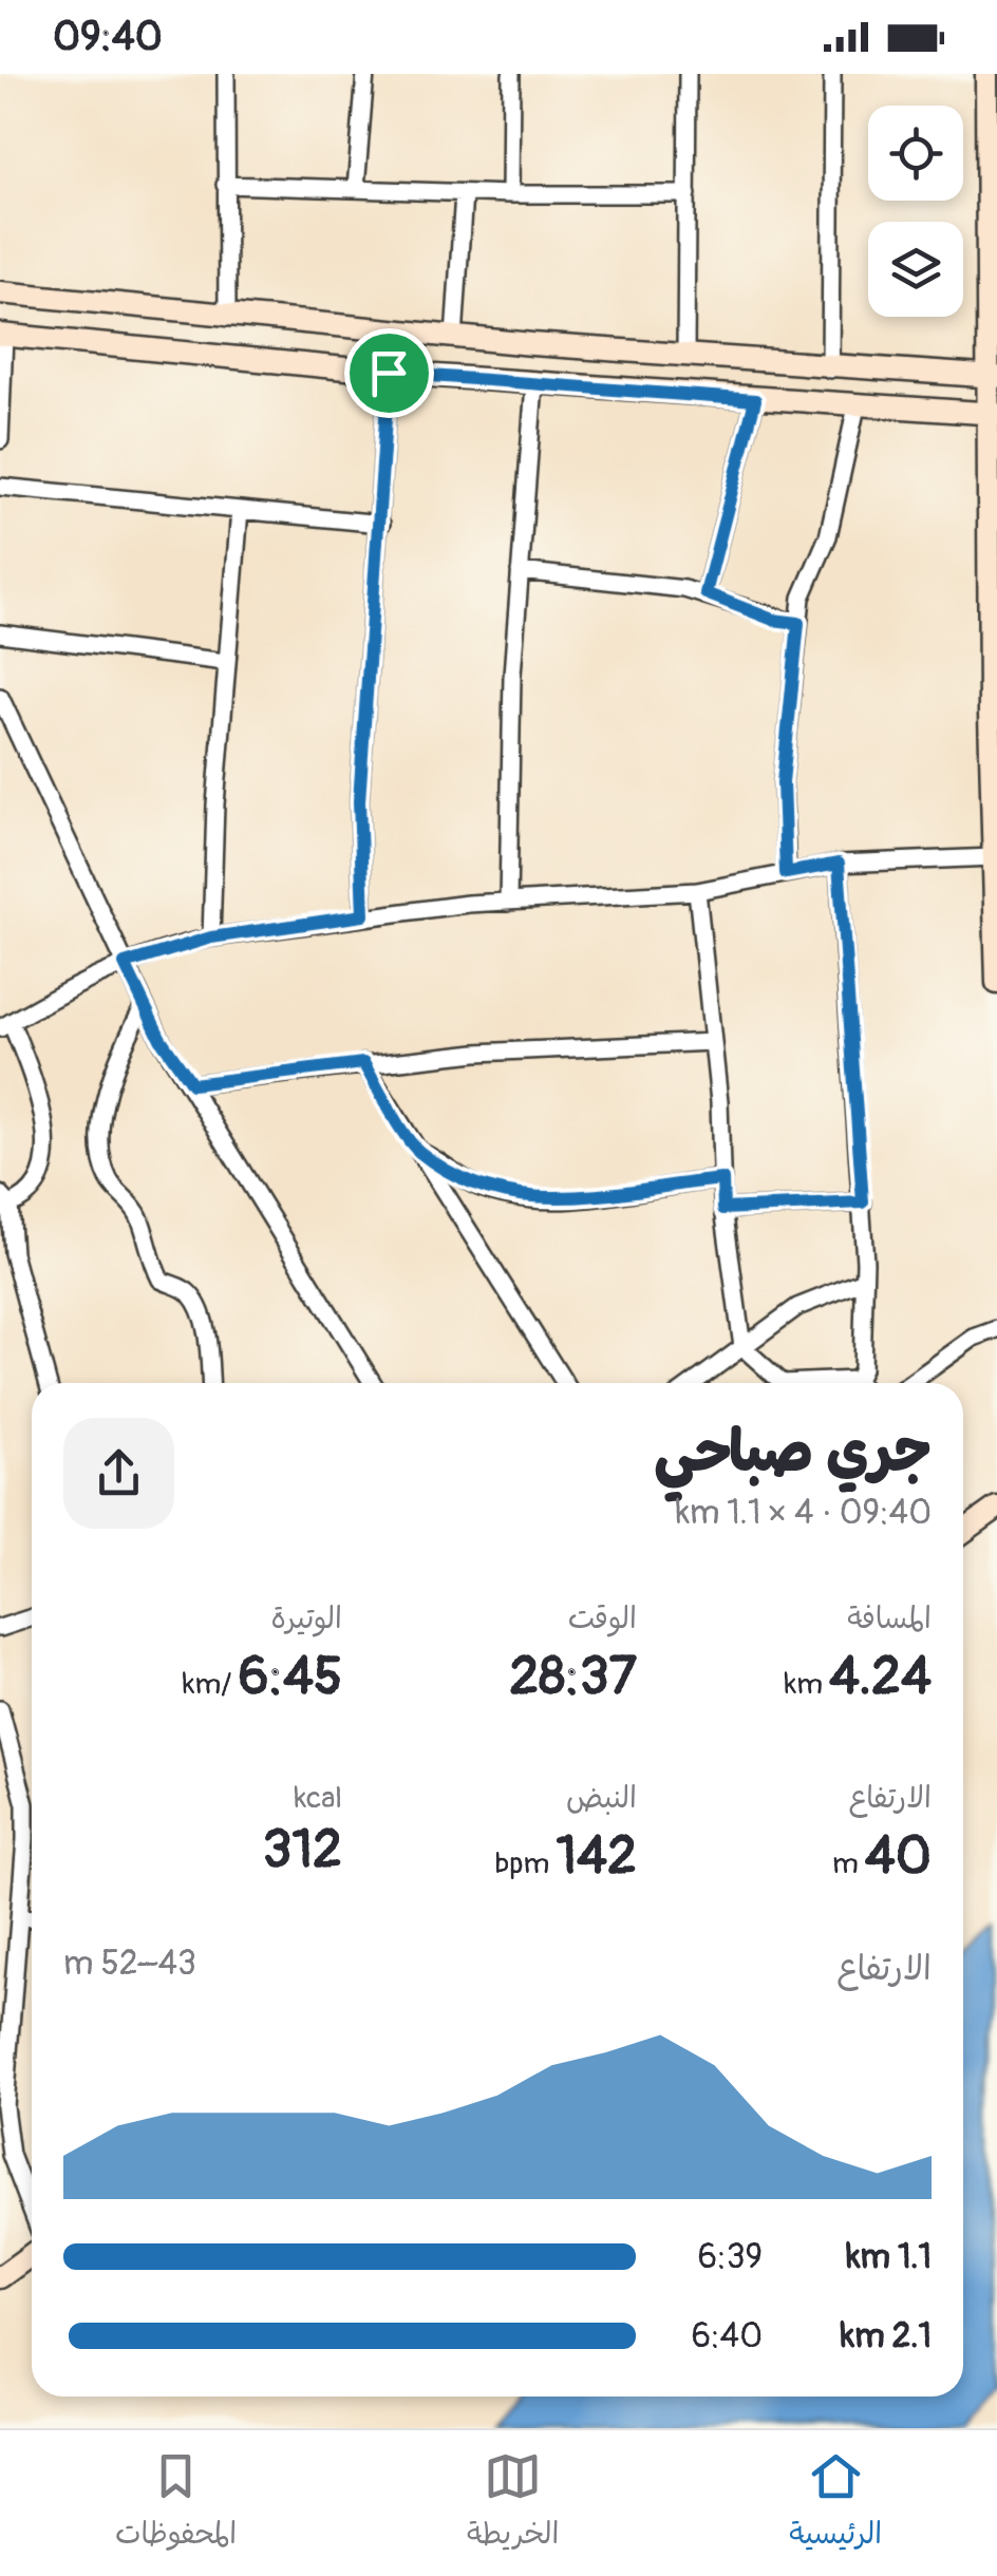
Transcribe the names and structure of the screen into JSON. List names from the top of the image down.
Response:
{
  "page": {
    "status": "09:40",
    "heading": ["جري صباحي", "09:40 · 4 × 1.1 km"],
    "stats": [
      ["المسافة", "4.24 km"],
      ["الوقت", "28:37"],
      ["الوتيرة", "6:45 /km"],
      ["الارتفاع", "40 m"],
      ["النبض", "142 bpm"],
      ["kcal", "312"]
    ],
    "chart": ["الارتفاع", "43–52 m"],
    "list": [
      {
        "name": "1.1 km",
        "note": "6:39"
      },
      {
        "name": "2.1 km",
        "note": "6:40"
      }
    ],
    "tabs": ["الرئيسية", "الخريطة", "المحفوظات"]
  }
}
